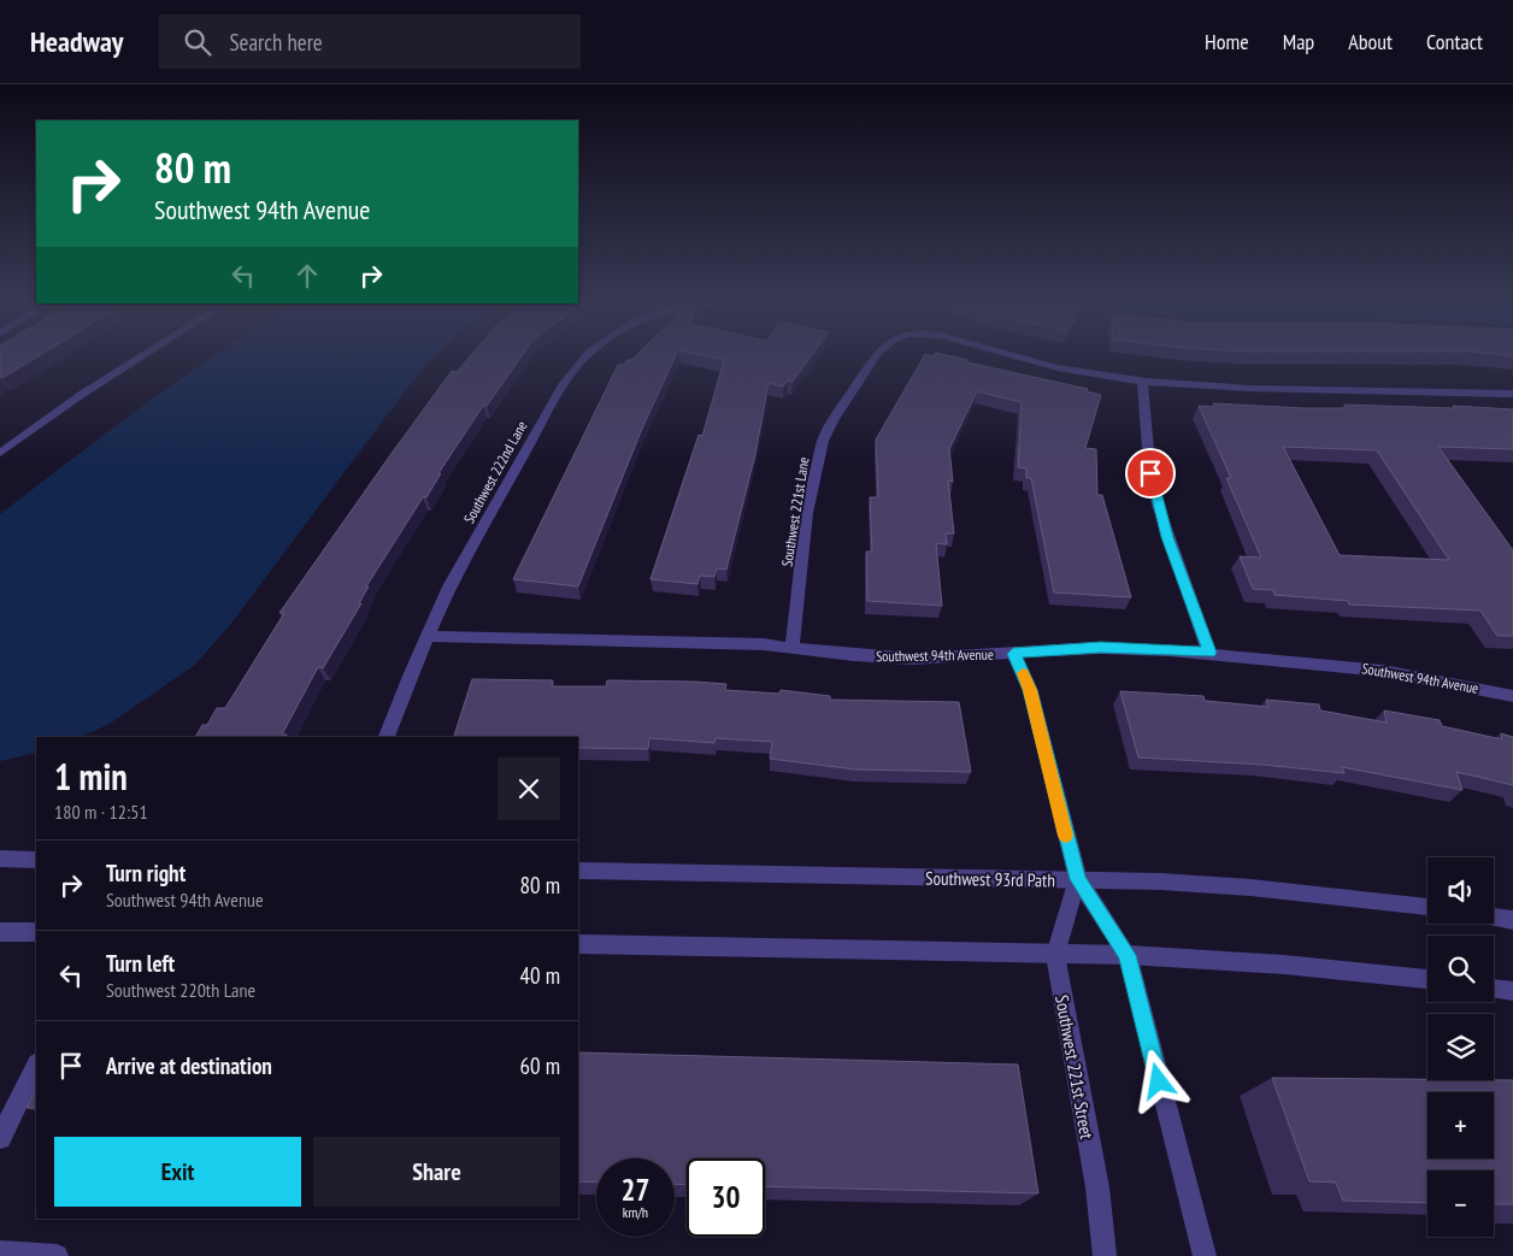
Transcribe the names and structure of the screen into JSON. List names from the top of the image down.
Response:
{
  "streets": {
    "street": [
      "Southwest 222nd Lane",
      "Southwest 221st Lane",
      "Southwest 94th Avenue",
      "Southwest 93rd Path",
      "Southwest 221st Street"
    ]
  },
  "crossings": [
    ["Southwest 222nd Lane", "Southwest 94th Avenue"],
    ["Southwest 221st Lane", "Southwest 94th Avenue"],
    ["Southwest 93rd Path", "Southwest 221st Street"]
  ],
  "page": {
    "header": "Headway",
    "search": "Search here",
    "nav": [
      "Home",
      "Map",
      "About",
      "Contact"
    ],
    "turn": ["80 m", "Southwest 94th Avenue"],
    "heading": ["1 min", "180 m · 12:51"],
    "list": [
      {
        "name": "Turn right",
        "note": "Southwest 94th Avenue",
        "value": "80 m"
      },
      {
        "name": "Turn left",
        "note": "Southwest 220th Lane",
        "value": "40 m"
      },
      {
        "name": "Arrive at destination",
        "value": "60 m"
      }
    ],
    "map_buttons": ["+", "−"],
    "buttons": ["Exit", "Share"],
    "speed": "27 km/h",
    "limit": "30"
  }
}
